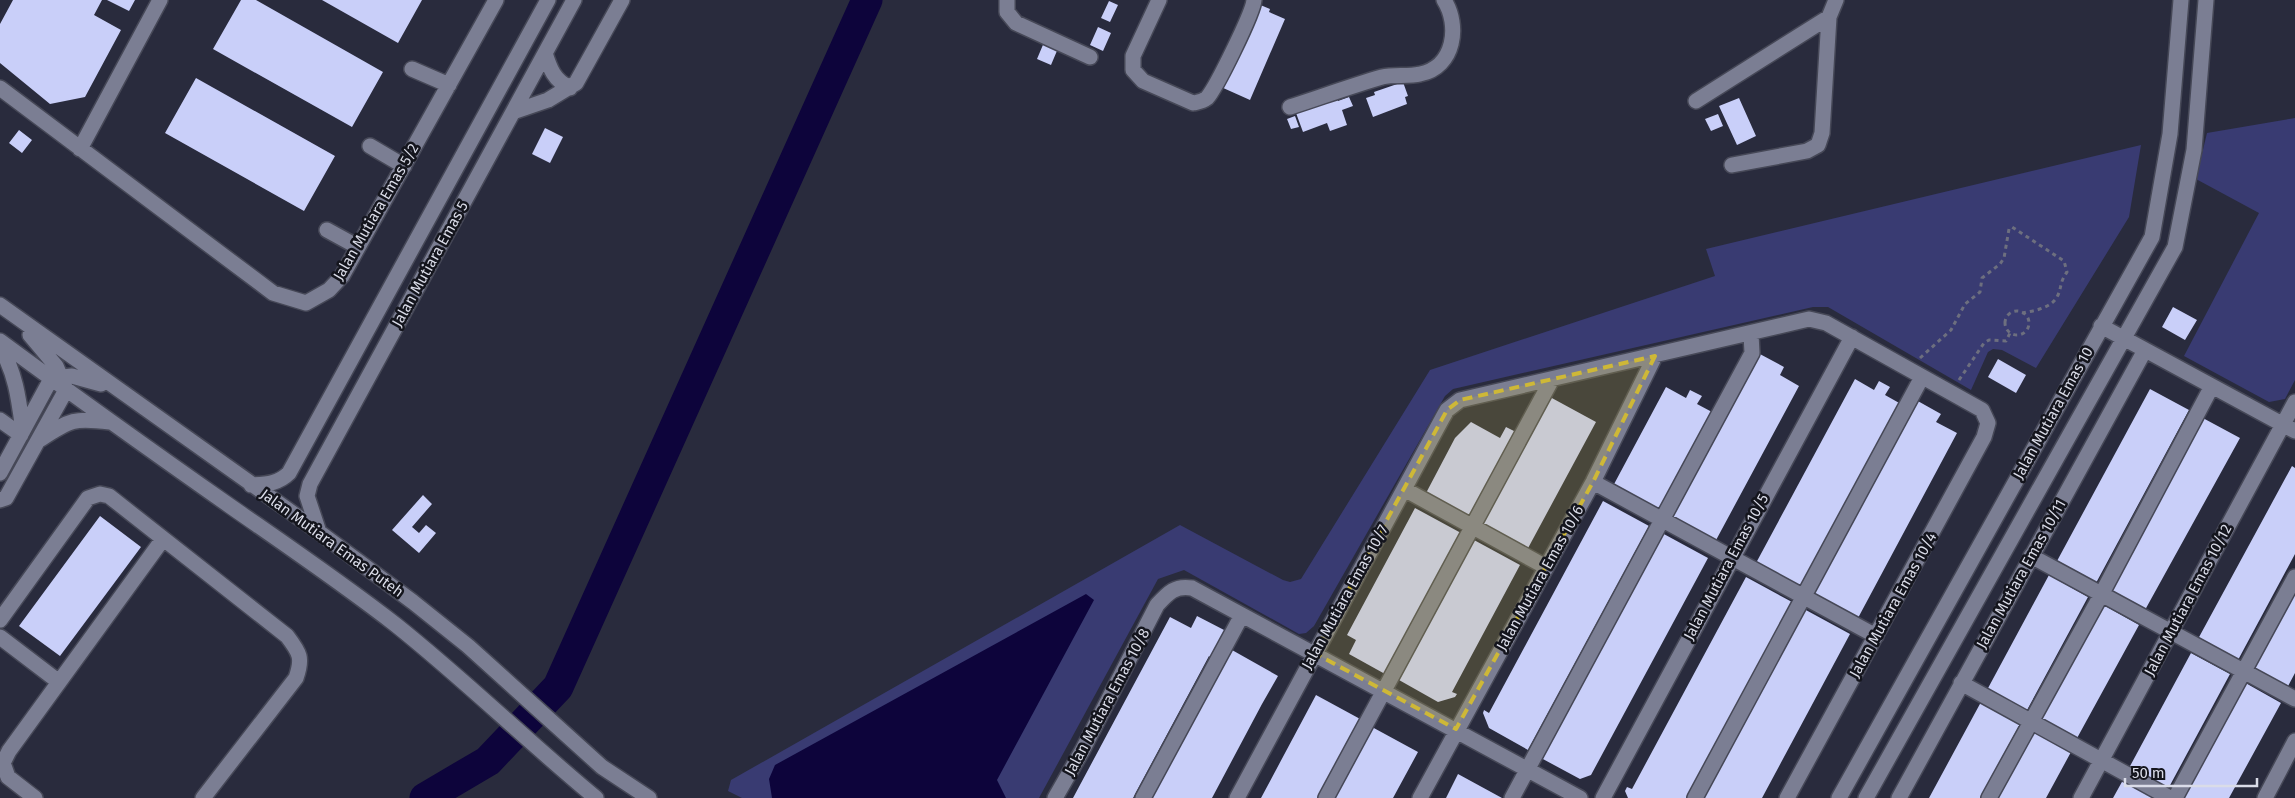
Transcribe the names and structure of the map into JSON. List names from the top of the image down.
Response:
{
  "streets": {
    "street": [
      "Jalan Mutiara Emas 5/2",
      "Jalan Mutiara Emas 5",
      "Jalan Mutiara Emas 10",
      "Jalan Mutiara Emas Puteh",
      "Jalan Mutiara Emas 10/5",
      "Jalan Mutiara Emas 10/11",
      "Jalan Mutiara Emas 10/6",
      "Jalan Mutiara Emas 10/7",
      "Jalan Mutiara Emas 10/12",
      "Jalan Mutiara Emas 10/4",
      "Jalan Mutiara Emas 10/8"
    ]
  },
  "crossings": [
    ["Jalan Mutiara Emas 5", "Jalan Mutiara Emas Puteh"]
  ],
  "scale_bar": "50 m"
}
